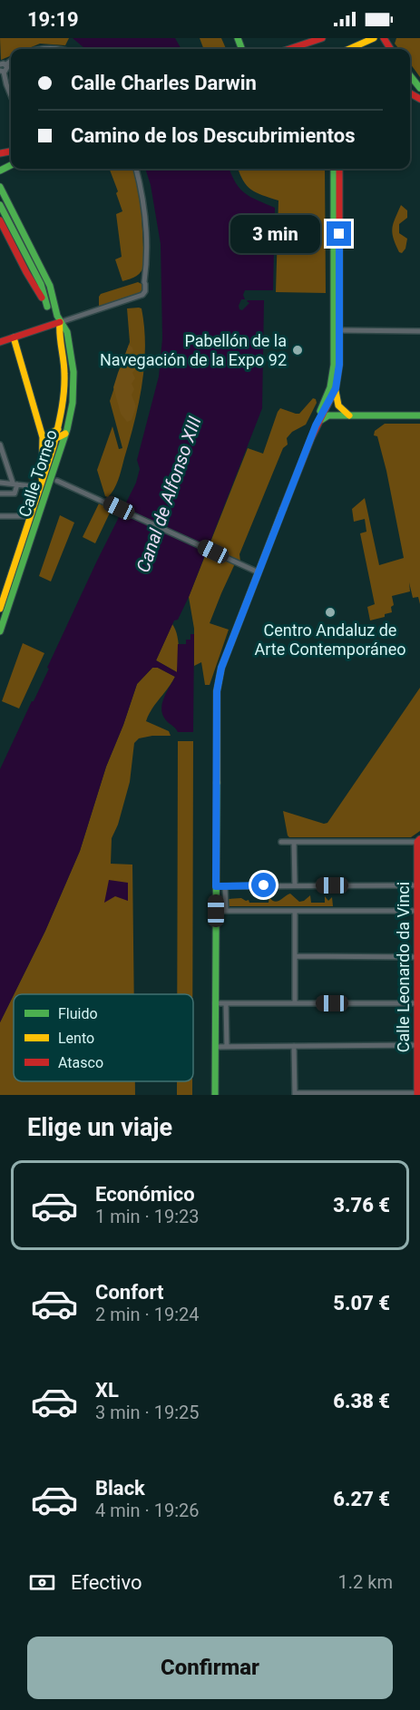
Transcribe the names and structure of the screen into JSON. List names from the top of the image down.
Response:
{
  "streets": {
    "street": ["Calle Torneo", "Calle Leonardo da Vinci"]
  },
  "water": ["Canal de Alfonso XIII"],
  "places": ["Pabellón de la Navegación de la Expo 92", "Centro Andaluz de Arte Contemporáneo"],
  "legend": ["Fluido", "Lento", "Atasco"],
  "page": {
    "status": "19:19",
    "banner": ["Calle Charles Darwin", "Camino de los Descubrimientos"],
    "bubble": "3 min",
    "heading": "Elige un viaje",
    "list": [
      {
        "name": "Económico",
        "note": "1 min · 19:23",
        "value": "3.76 €"
      },
      {
        "name": "Confort",
        "note": "2 min · 19:24",
        "value": "5.07 €"
      },
      {
        "name": "XL",
        "note": "3 min · 19:25",
        "value": "6.38 €"
      },
      {
        "name": "Black",
        "note": "4 min · 19:26",
        "value": "6.27 €"
      }
    ],
    "pay": ["Efectivo", "1.2 km"],
    "buttons": "Confirmar"
  }
}
